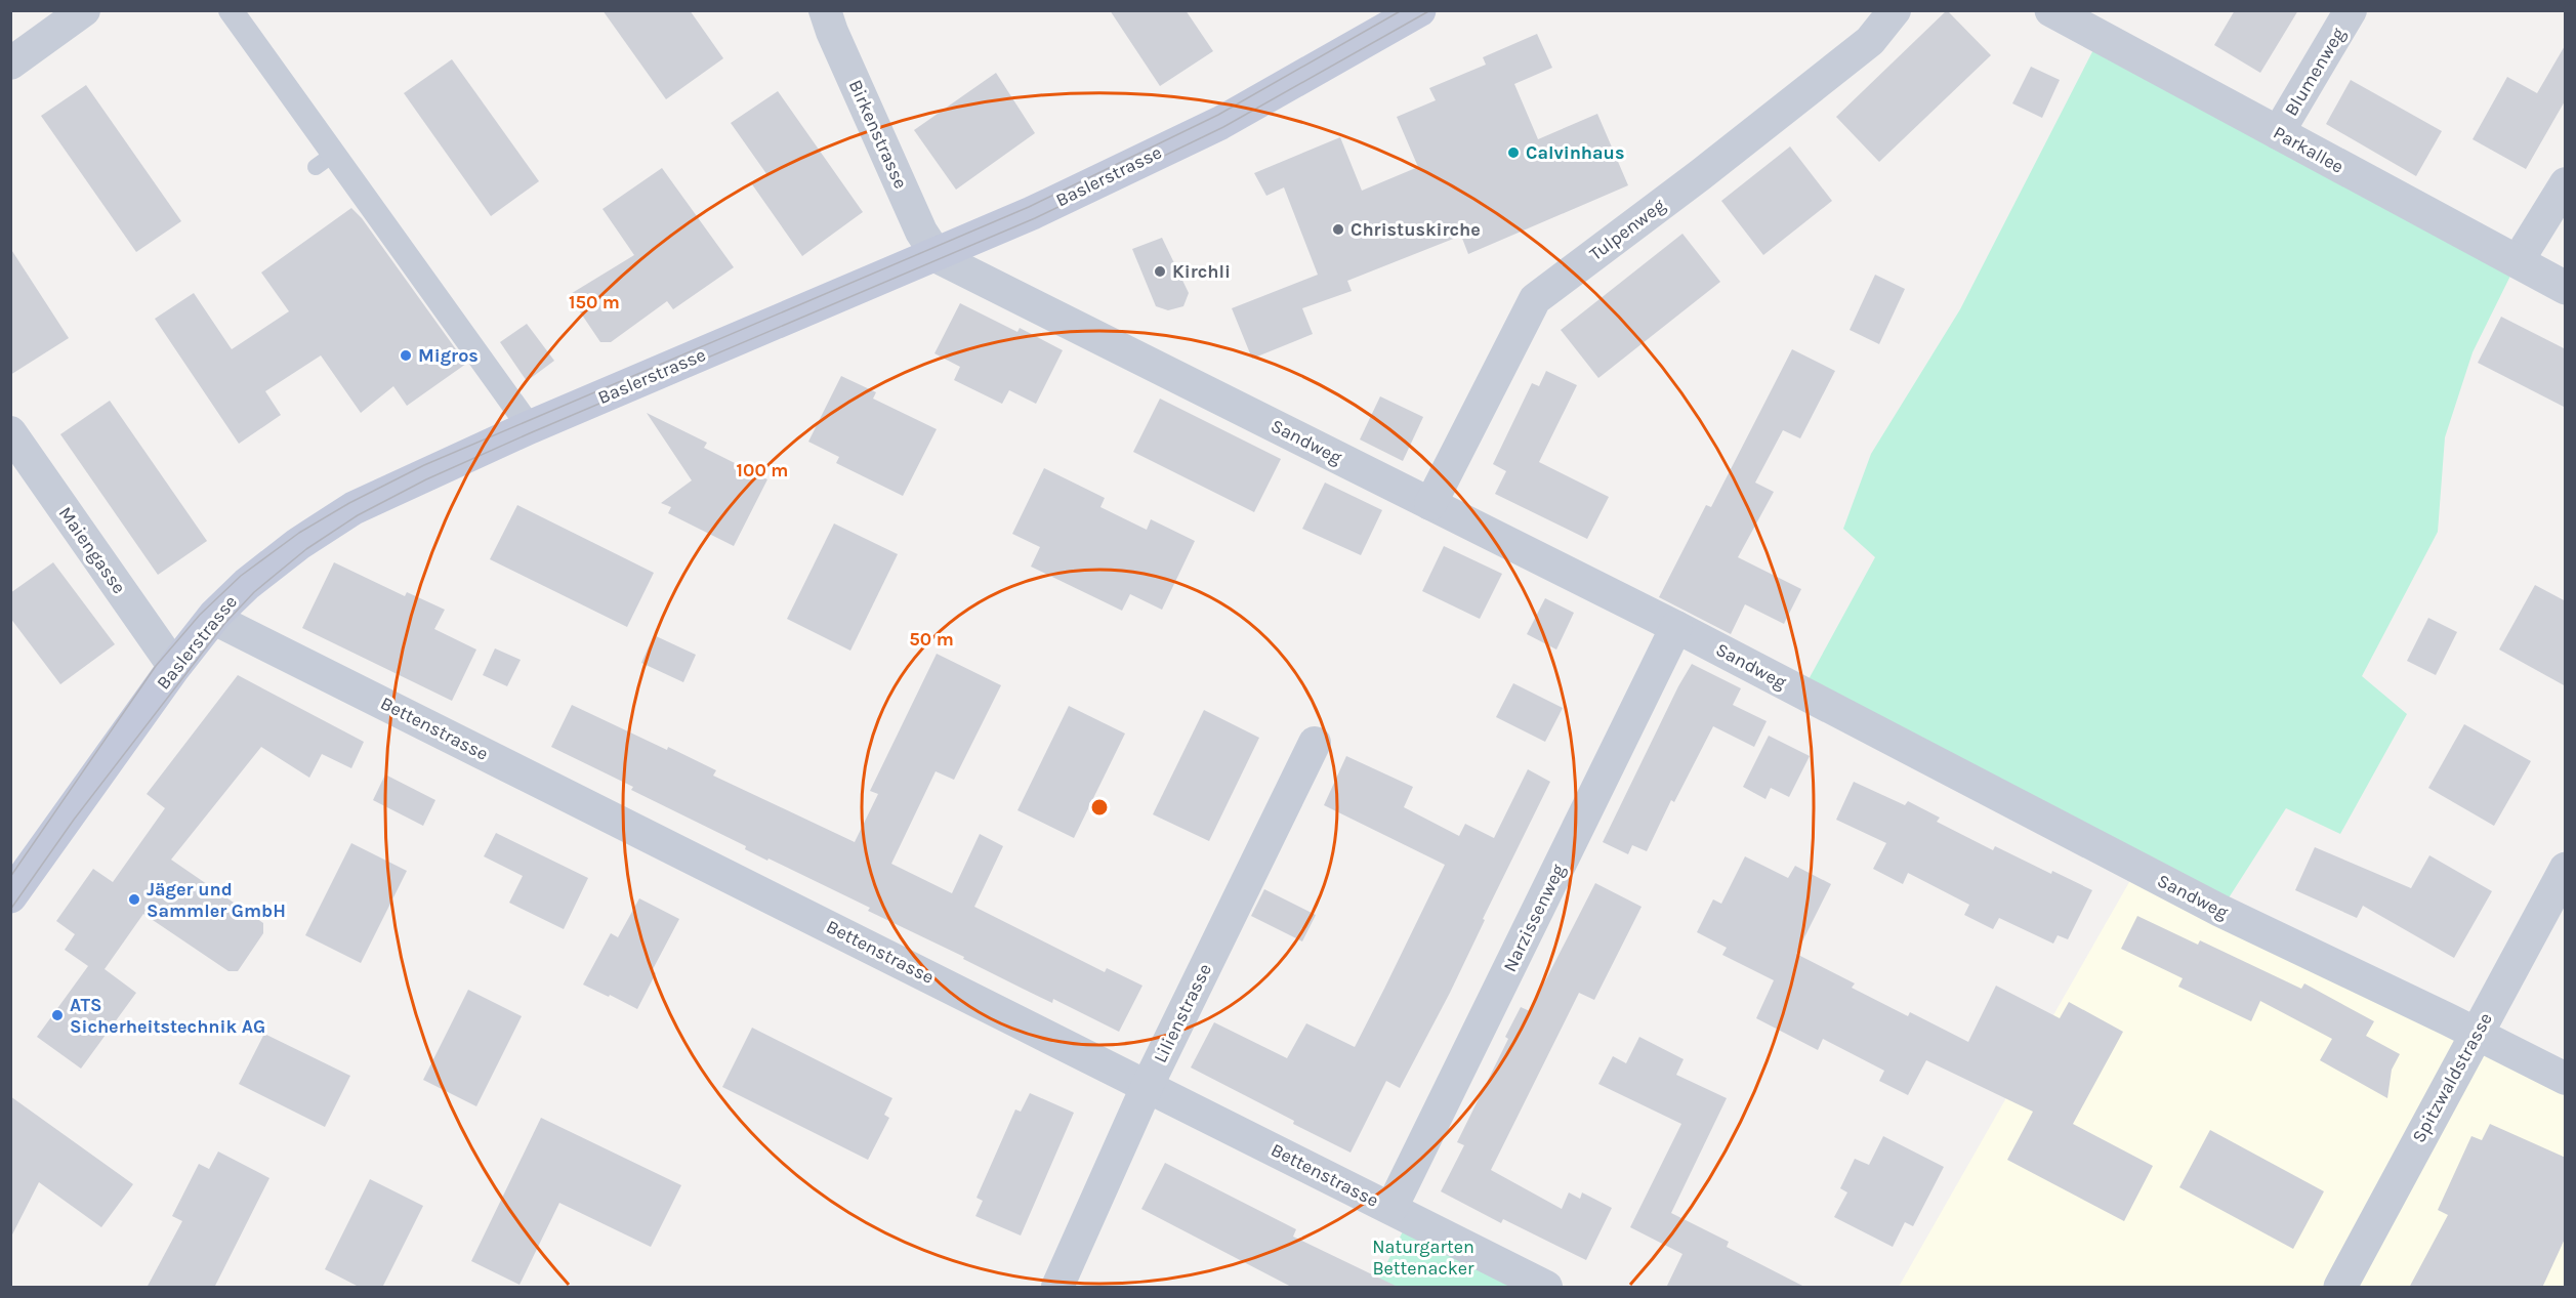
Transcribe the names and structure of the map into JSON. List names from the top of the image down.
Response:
{
  "streets": {
    "main road": ["Baslerstrasse"],
    "street": [
      "Blumenweg",
      "Birkenstrasse",
      "Parkallee",
      "Tulpenweg",
      "Sandweg",
      "Maiengasse",
      "Bettenstrasse",
      "Narzissenweg",
      "Lilienstrasse",
      "Spitzwaldstrasse"
    ]
  },
  "crossings": [
    ["Blumenweg", "Parkallee"],
    ["Birkenstrasse", "Baslerstrasse"],
    ["Birkenstrasse", "Sandweg"],
    ["Baslerstrasse", "Sandweg"],
    ["Baslerstrasse", "Maiengasse"],
    ["Baslerstrasse", "Bettenstrasse"],
    ["Tulpenweg", "Sandweg"],
    ["Sandweg", "Narzissenweg"],
    ["Sandweg", "Spitzwaldstrasse"],
    ["Bettenstrasse", "Narzissenweg"],
    ["Bettenstrasse", "Lilienstrasse"]
  ],
  "parks": ["Naturgarten Bettenacker"],
  "places": [
    "Calvinhaus",
    "Christuskirche",
    "Kirchli",
    "Migros",
    "Jäger und Sammler GmbH",
    "ATS Sicherheitstechnik AG"
  ],
  "rings": ["150 m", "100 m", "50 m"]
}
